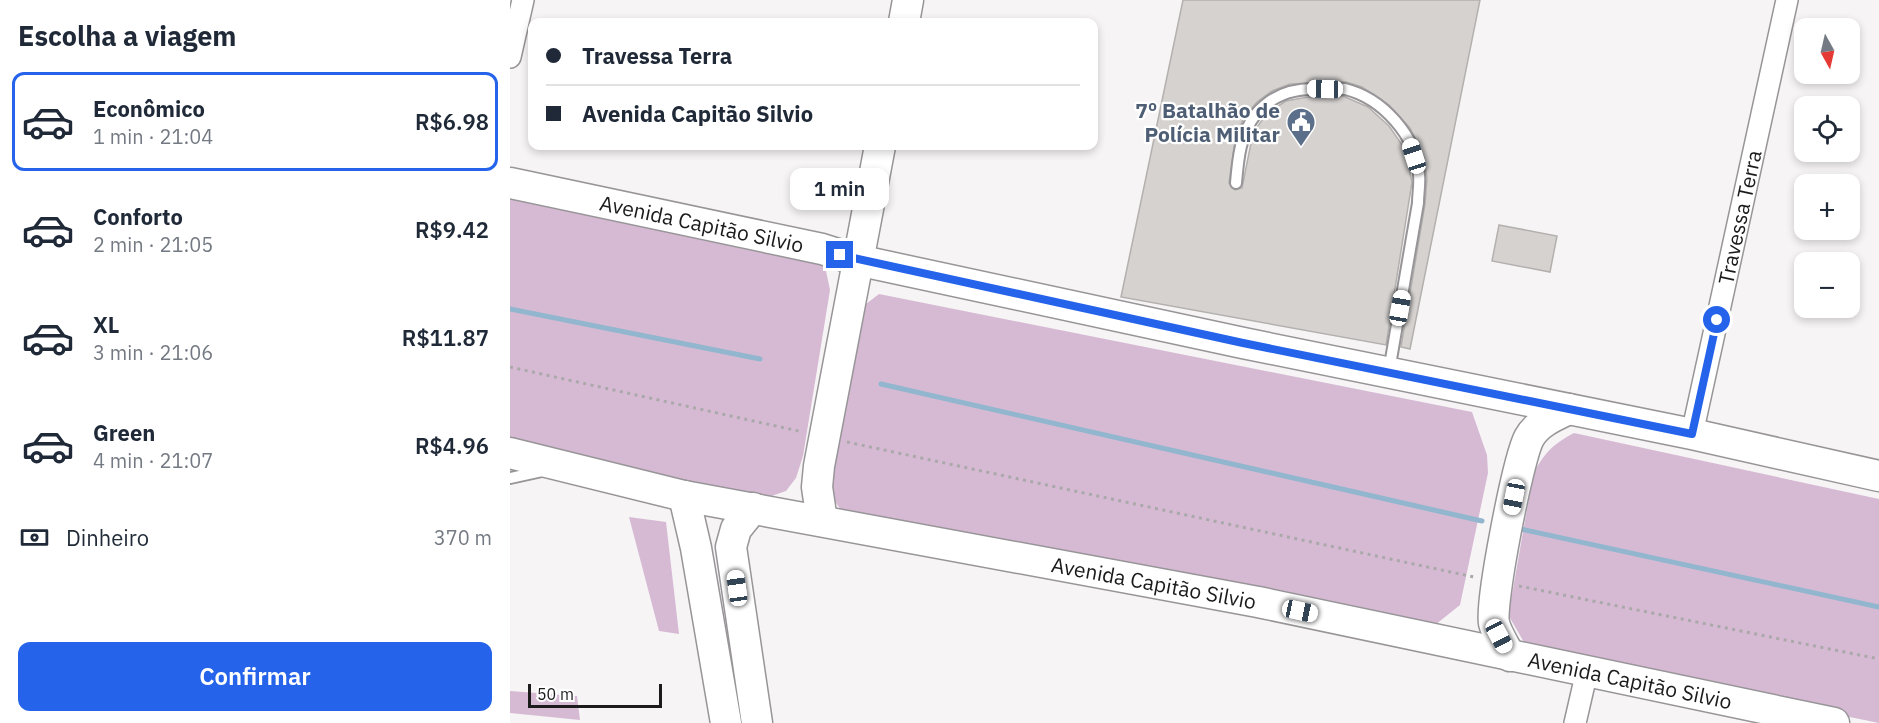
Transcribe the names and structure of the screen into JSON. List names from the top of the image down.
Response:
{
  "streets": {
    "main road": ["Avenida Capitão Silvio"],
    "street": ["Travessa Terra"]
  },
  "crossings": [
    ["Travessa Terra", "Avenida Capitão Silvio"]
  ],
  "places": {
    "public building": ["7º Batalhão de Polícia Militar"]
  },
  "scale_bar": "50 m",
  "north": "bottom",
  "page": {
    "heading": "Escolha a viagem",
    "map_buttons": ["+", "−"],
    "banner": ["Travessa Terra", "Avenida Capitão Silvio"],
    "list": [
      {
        "name": "Econômico",
        "note": "1 min · 21:04",
        "value": "R$6.98"
      },
      {
        "name": "Conforto",
        "note": "2 min · 21:05",
        "value": "R$9.42"
      },
      {
        "name": "XL",
        "note": "3 min · 21:06",
        "value": "R$11.87"
      },
      {
        "name": "Green",
        "note": "4 min · 21:07",
        "value": "R$4.96"
      }
    ],
    "bubble": "1 min",
    "pay": ["Dinheiro", "370 m"],
    "buttons": "Confirmar",
    "scale": "50 m"
  }
}
